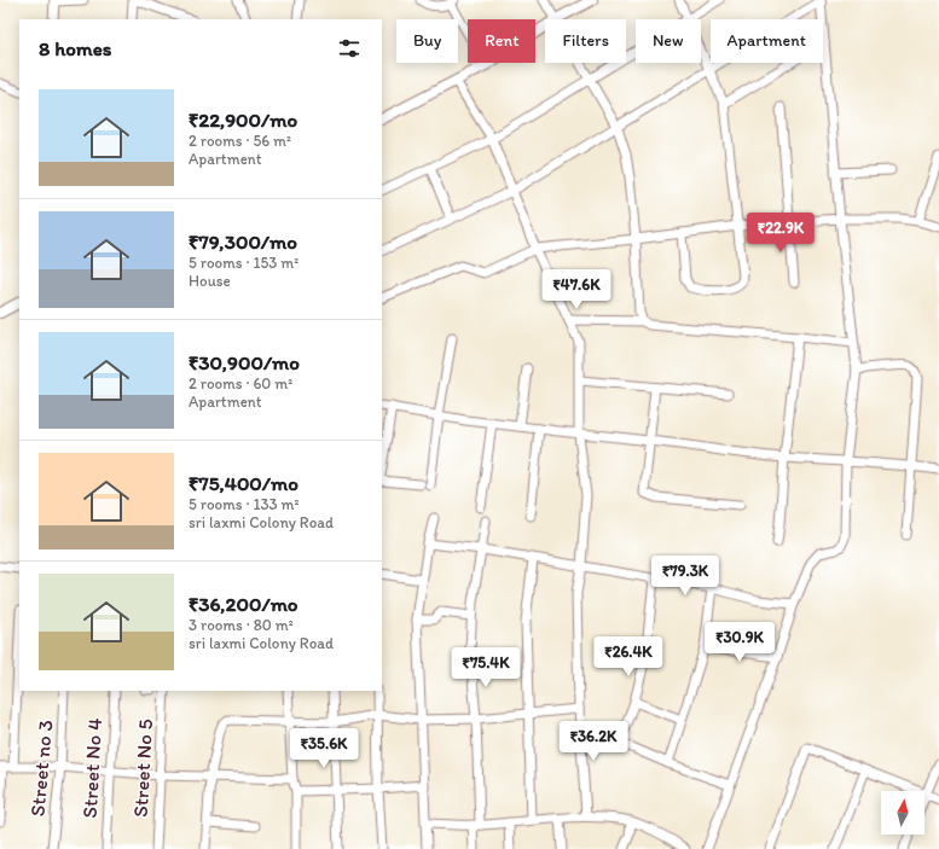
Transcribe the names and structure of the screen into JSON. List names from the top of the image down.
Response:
{
  "streets": {
    "street": ["Street no 3", "Street No 4", "Street No 5"]
  },
  "north": "top",
  "page": {
    "chip": [
      "Buy",
      "Rent",
      "Filters",
      "New",
      "Apartment"
    ],
    "heading": "8 homes",
    "list": [
      {
        "name": "₹22,900/mo",
        "note": "2 rooms · 56 m² · Apartment"
      },
      {
        "name": "₹79,300/mo",
        "note": "5 rooms · 153 m² · House"
      },
      {
        "name": "₹30,900/mo",
        "note": "2 rooms · 60 m² · Apartment"
      },
      {
        "name": "₹75,400/mo",
        "note": "5 rooms · 133 m² · sri laxmi Colony Road"
      },
      {
        "name": "₹36,200/mo",
        "note": "3 rooms · 80 m² · sri laxmi Colony Road"
      }
    ],
    "price": [
      "₹22.9K",
      "₹47.6K",
      "₹79.3K",
      "₹30.9K",
      "₹26.4K",
      "₹75.4K",
      "₹36.2K",
      "₹35.6K"
    ]
  }
}
